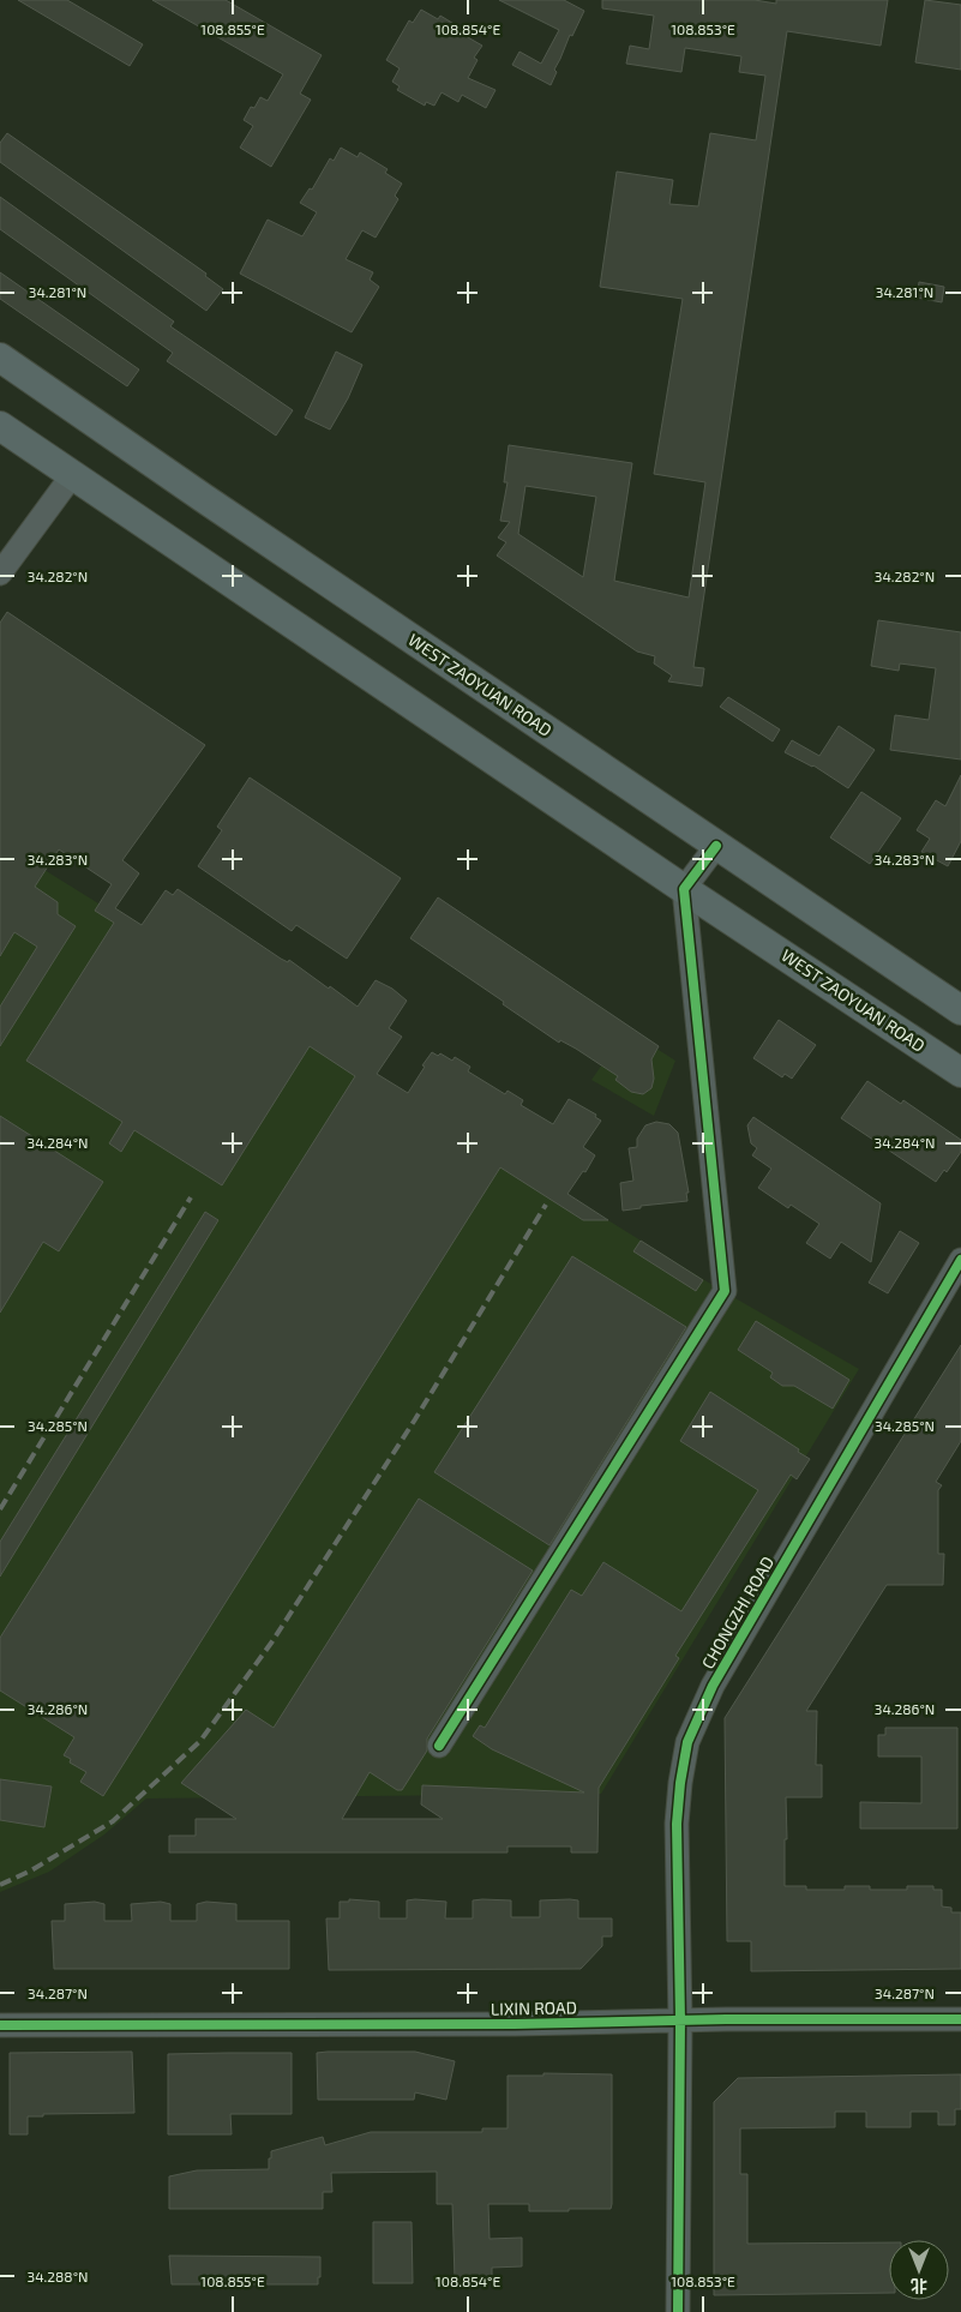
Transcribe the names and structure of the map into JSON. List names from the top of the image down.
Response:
{
  "streets": {
    "main road": ["WEST ZAOYUAN ROAD"],
    "street": ["CHONGZHI ROAD", "LIXIN ROAD"]
  },
  "crossings": [
    ["CHONGZHI ROAD", "LIXIN ROAD"]
  ],
  "north": "bottom",
  "coordinates": [
    "108.855°E",
    "108.854°E",
    "108.853°E",
    "34.281°N",
    "34.282°N",
    "34.283°N",
    "34.284°N",
    "34.285°N",
    "34.286°N",
    "34.287°N",
    "34.288°N"
  ]
}
